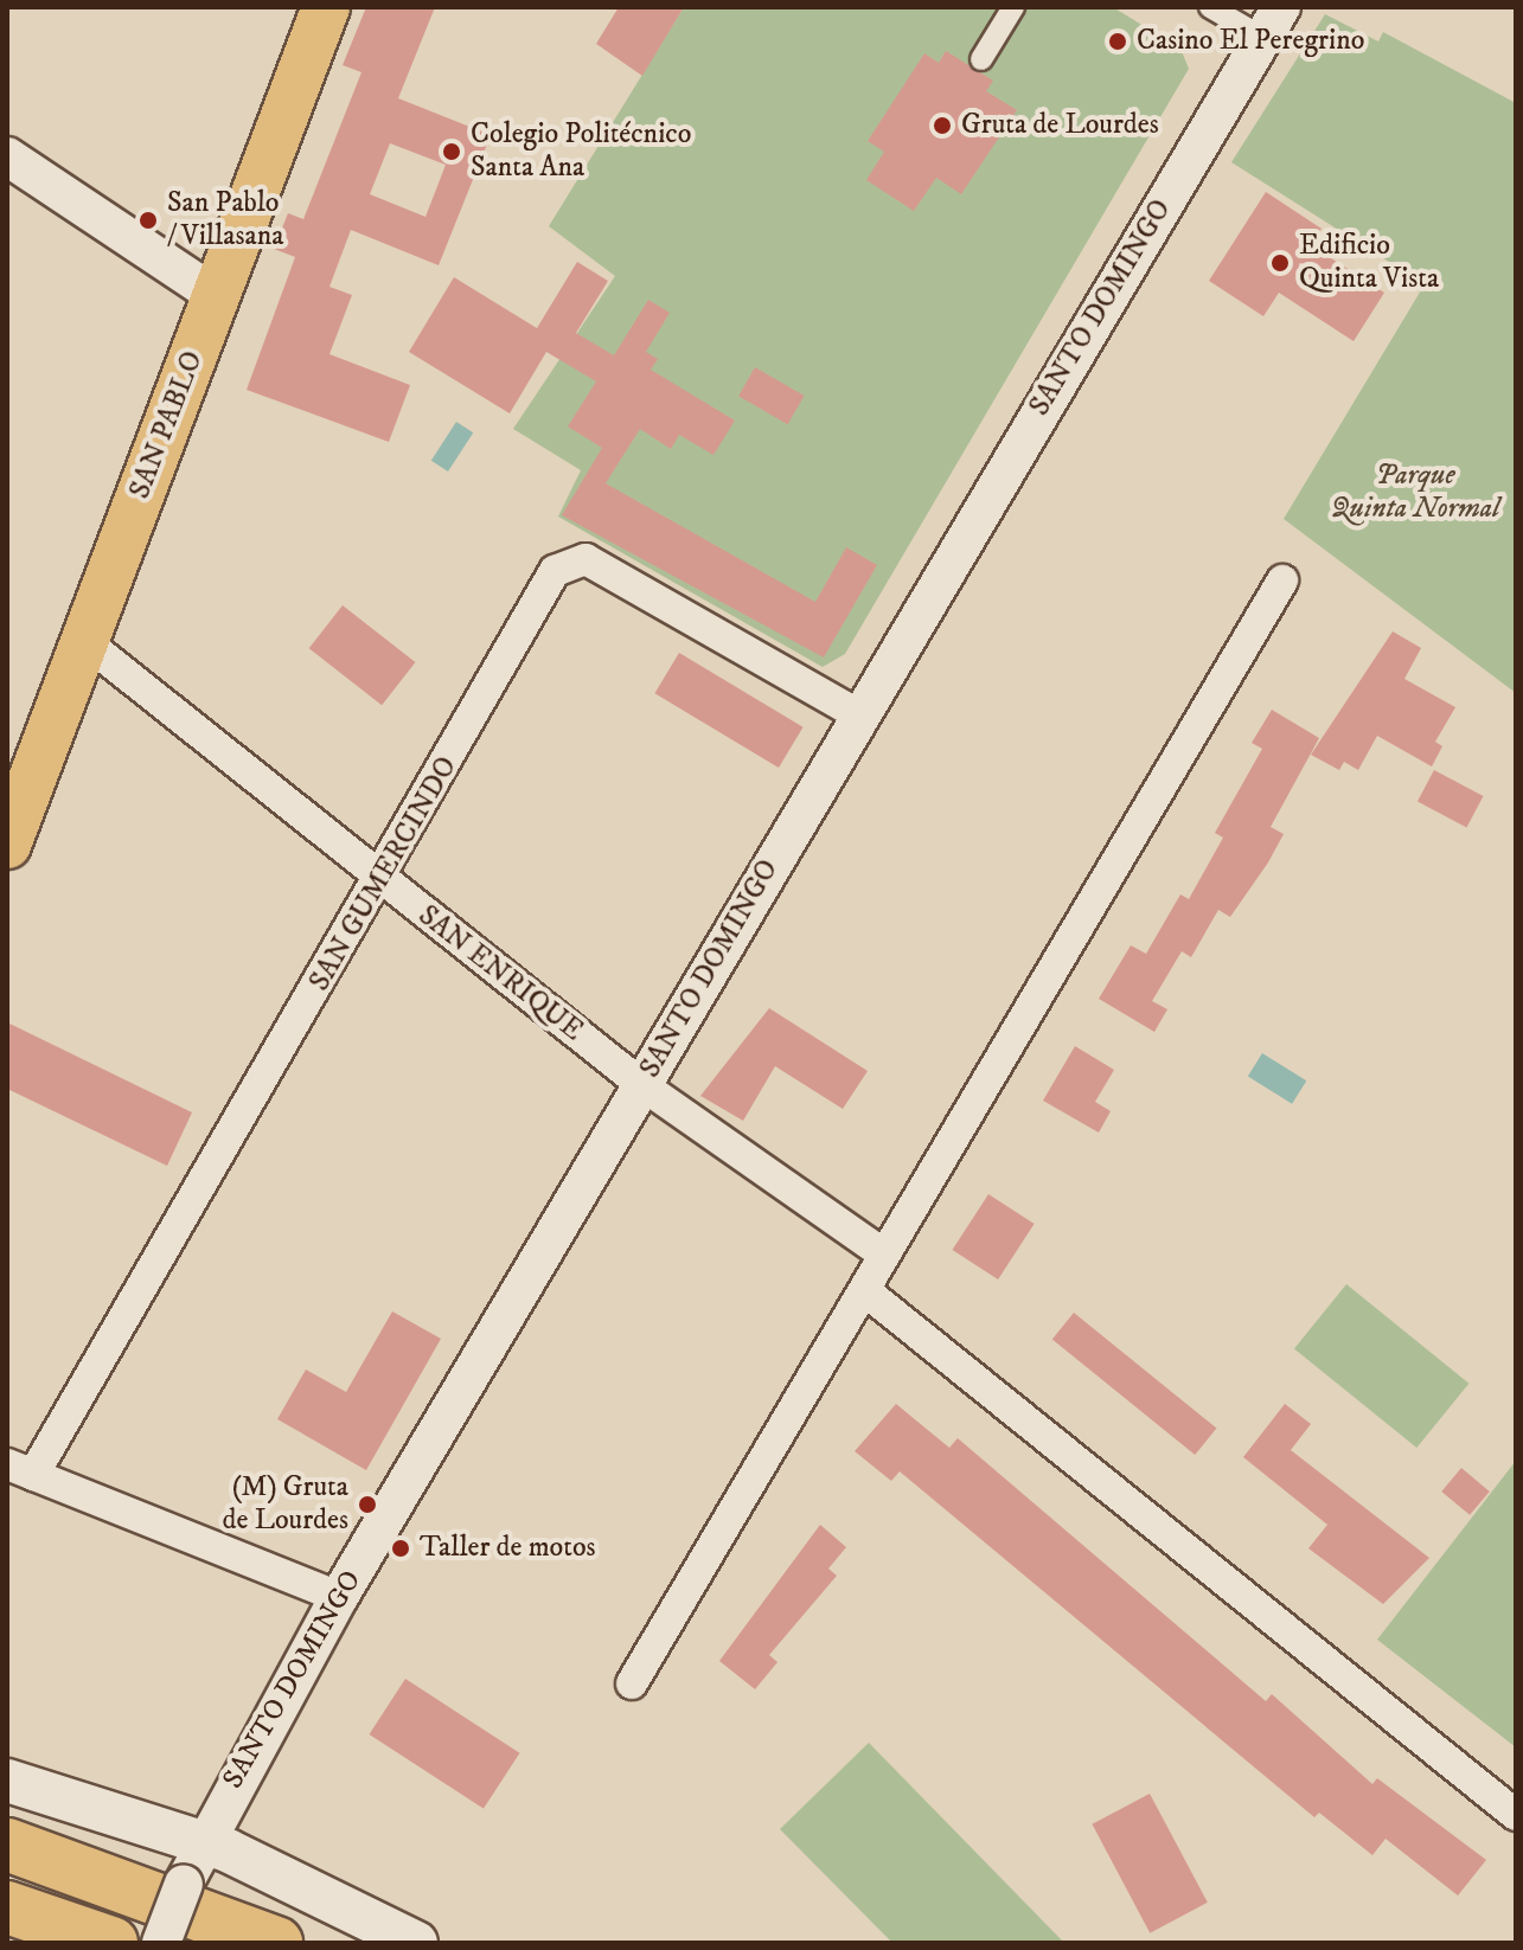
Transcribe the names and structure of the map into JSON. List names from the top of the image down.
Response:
{
  "streets": {
    "main road": ["SAN PABLO"],
    "street": ["SANTO DOMINGO", "SAN GUMERCINDO", "SAN ENRIQUE"]
  },
  "crossings": [
    ["SANTO DOMINGO", "SAN GUMERCINDO"],
    ["SANTO DOMINGO", "SAN ENRIQUE"],
    ["SAN PABLO", "SAN ENRIQUE"],
    ["SAN GUMERCINDO", "SAN ENRIQUE"]
  ],
  "parks": ["Parque Quinta Normal"],
  "places": [
    "Casino El Peregrino",
    "Gruta de Lourdes",
    "Colegio Politécnico Santa Ana",
    "San Pablo / Villasana",
    "Edificio Quinta Vista",
    "(M) Gruta de Lourdes",
    "Taller de motos"
  ]
}
